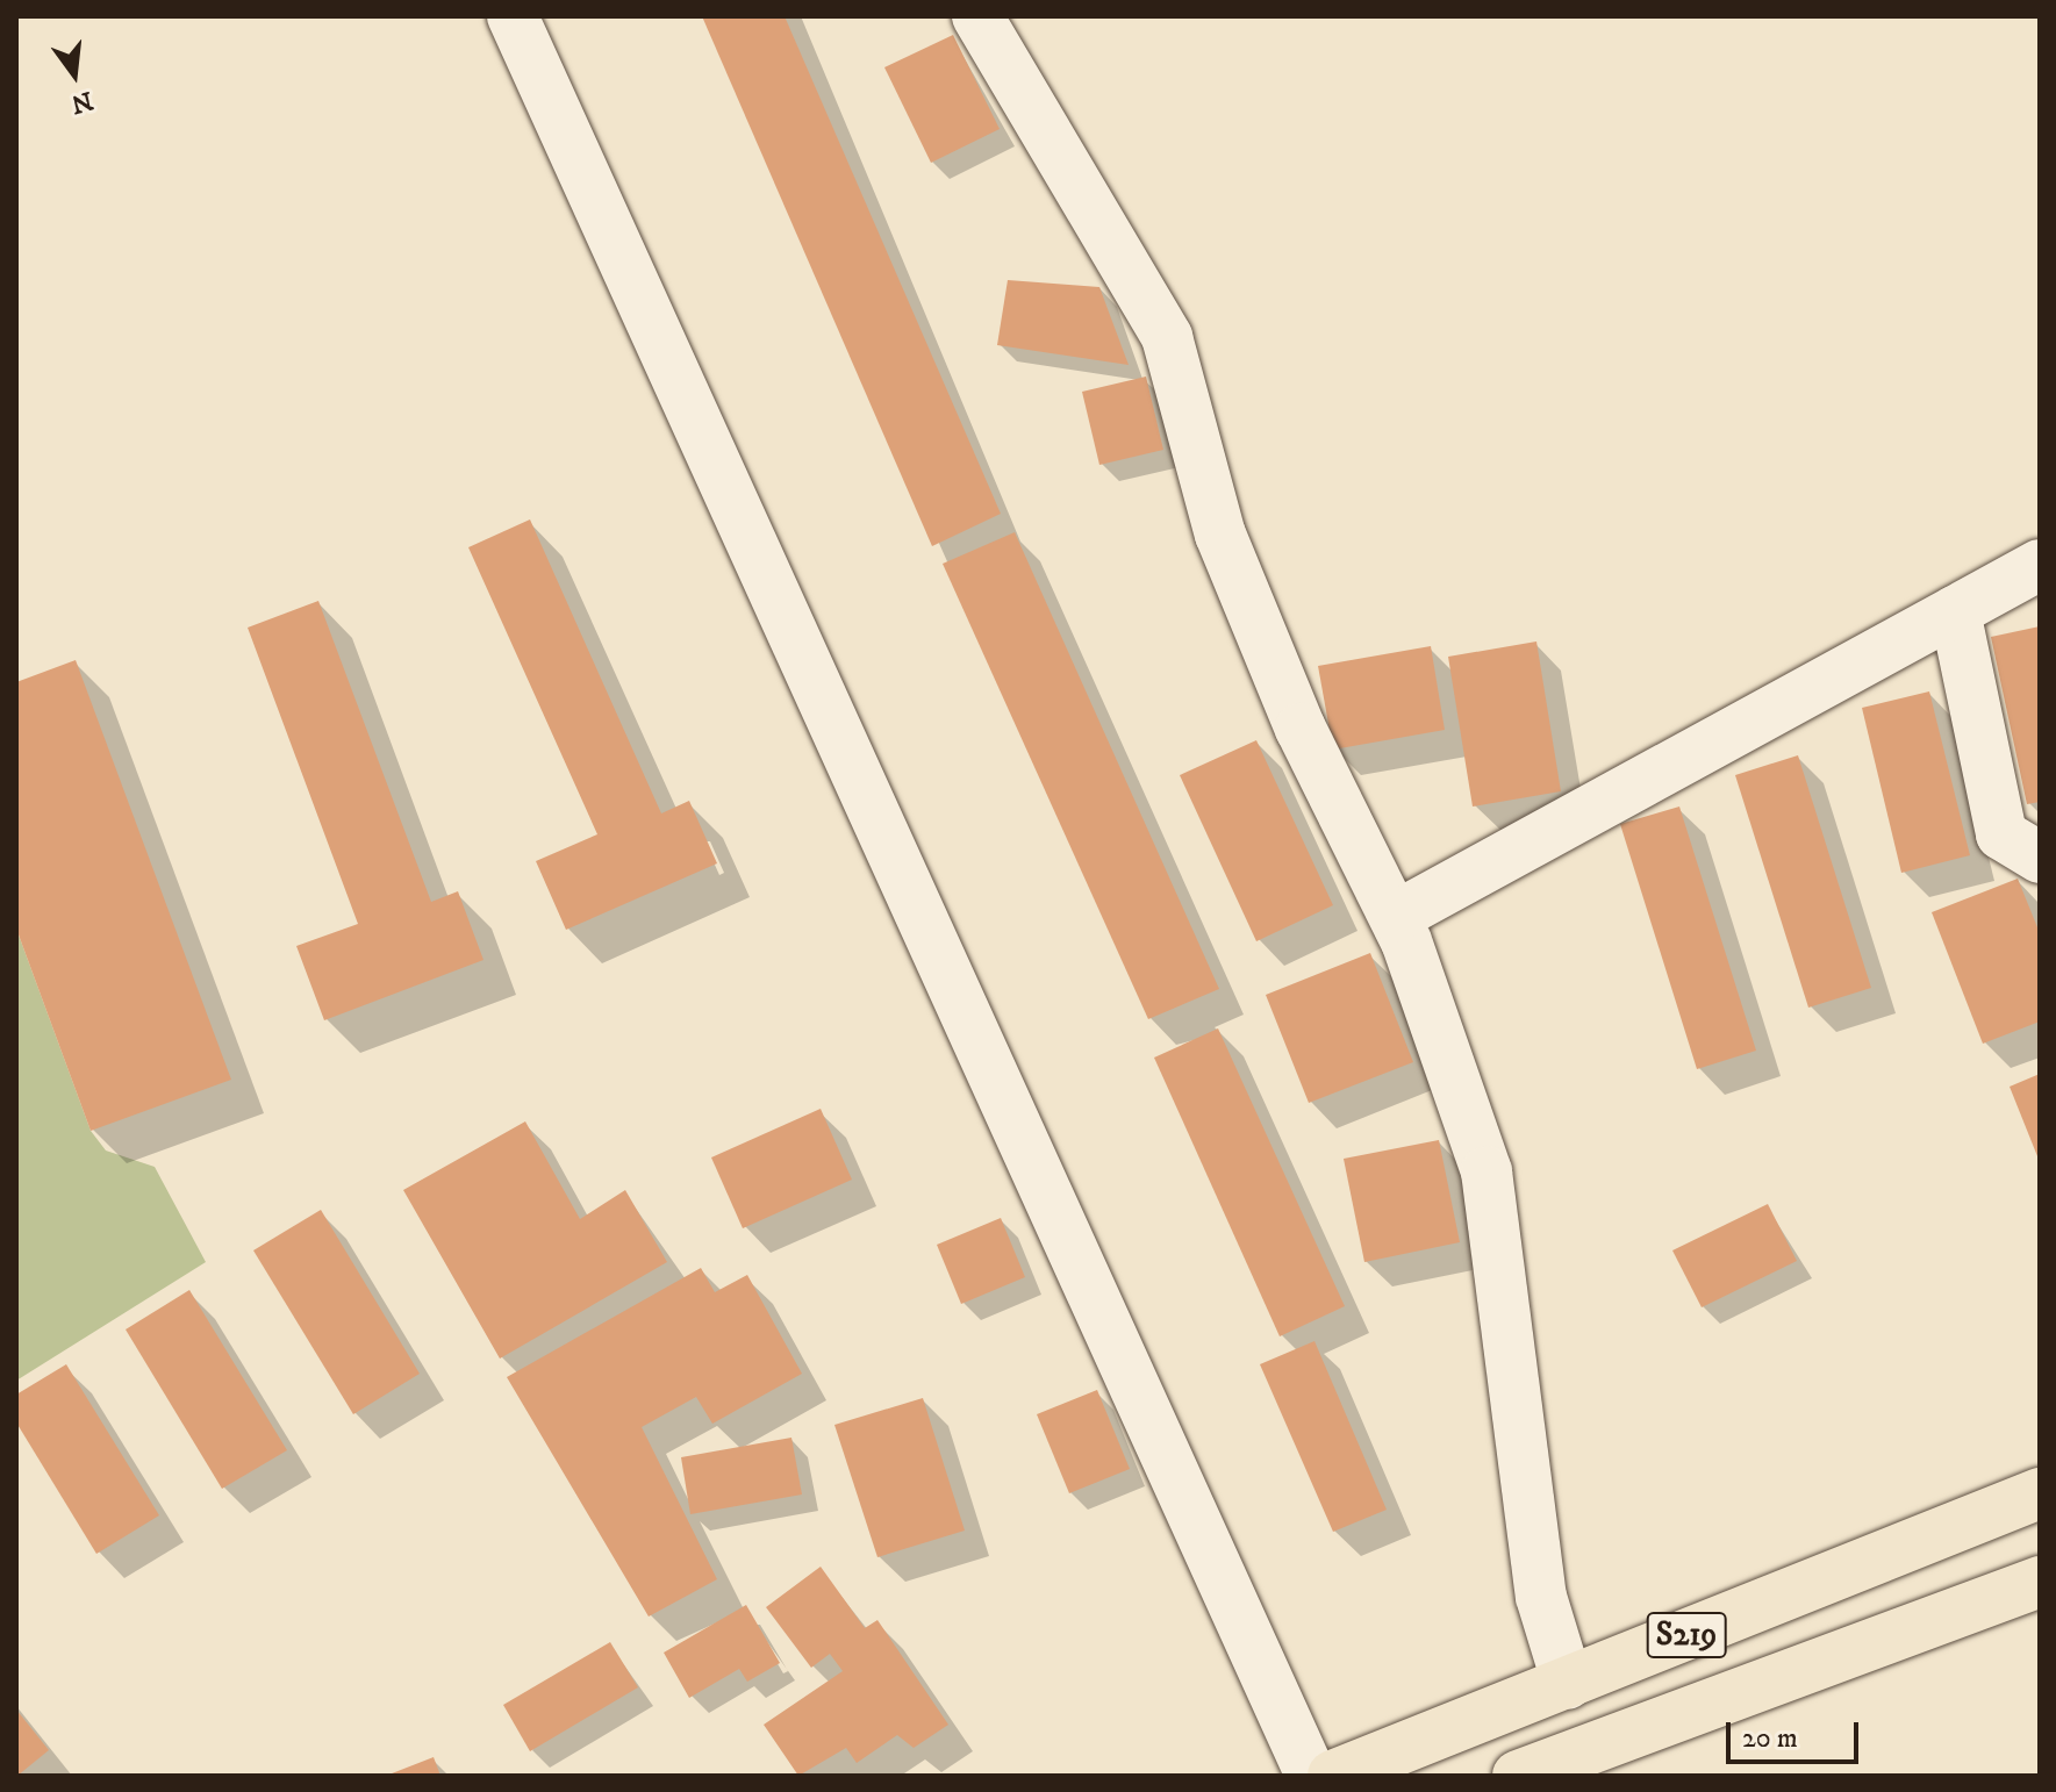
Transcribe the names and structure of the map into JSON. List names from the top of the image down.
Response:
{
  "streets": {
    "main road": ["S219"]
  },
  "scale_bar": "20 m",
  "north": "bottom"
}
